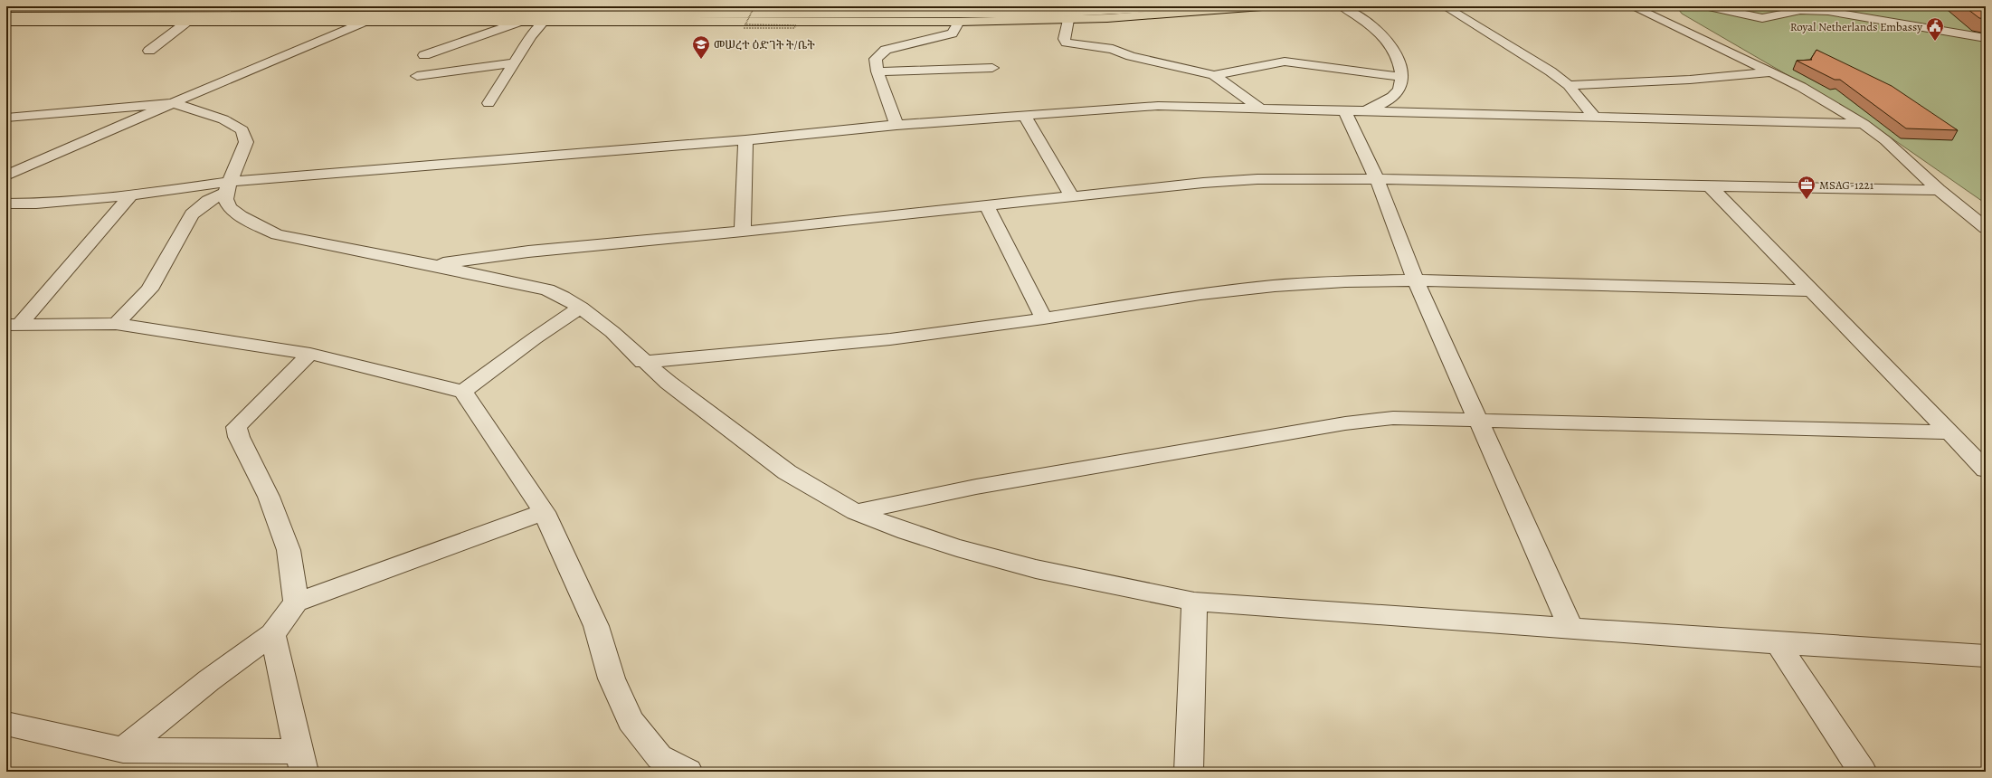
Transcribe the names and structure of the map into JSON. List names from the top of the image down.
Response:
{
  "places": {
    "public building": ["Royal Netherlands Embassy"],
    "school or university": ["መሠረተ ዕድገት ት/ቤት"],
    "office": ["MSAG-1221"]
  }
}
